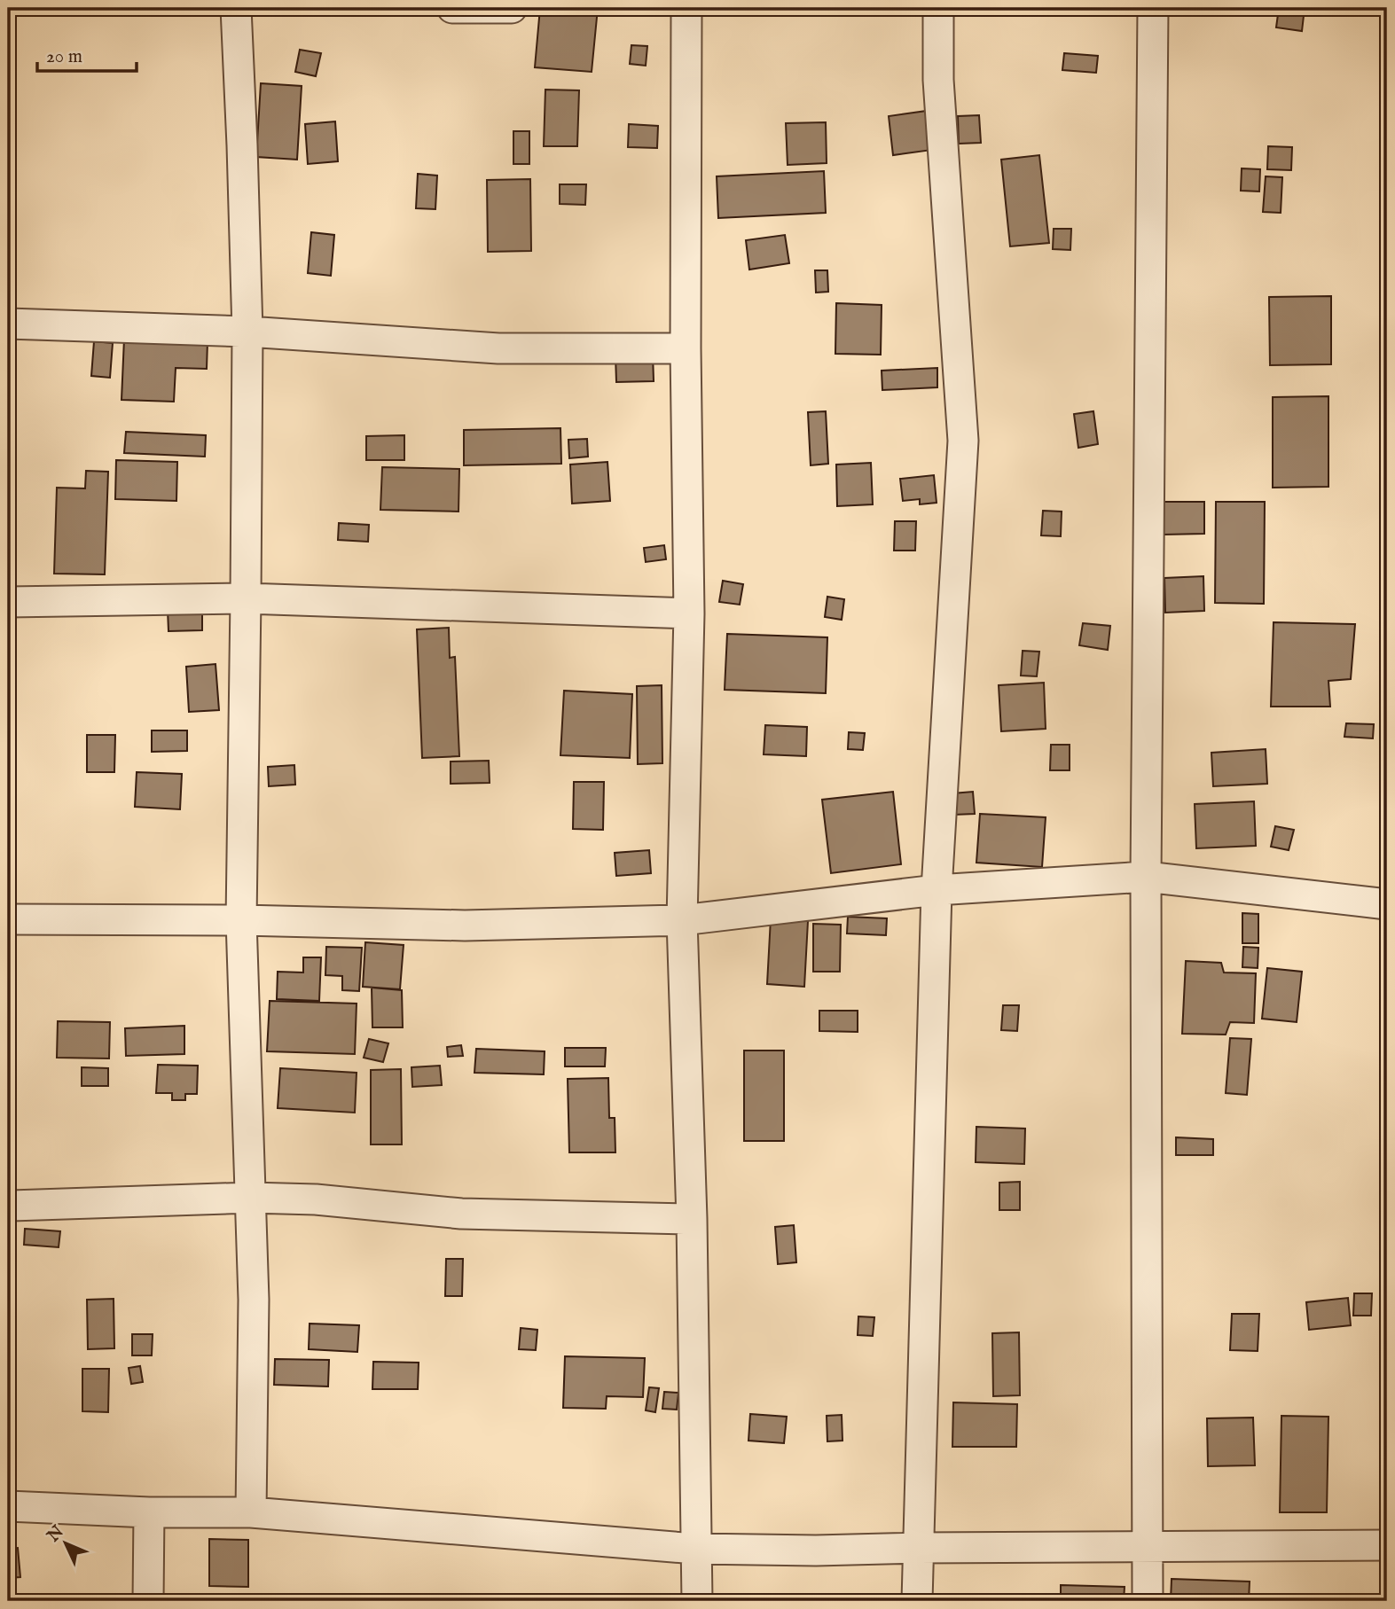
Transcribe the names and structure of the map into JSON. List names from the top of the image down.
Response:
{
  "scale_bar": "20 m",
  "north": "top left"
}
